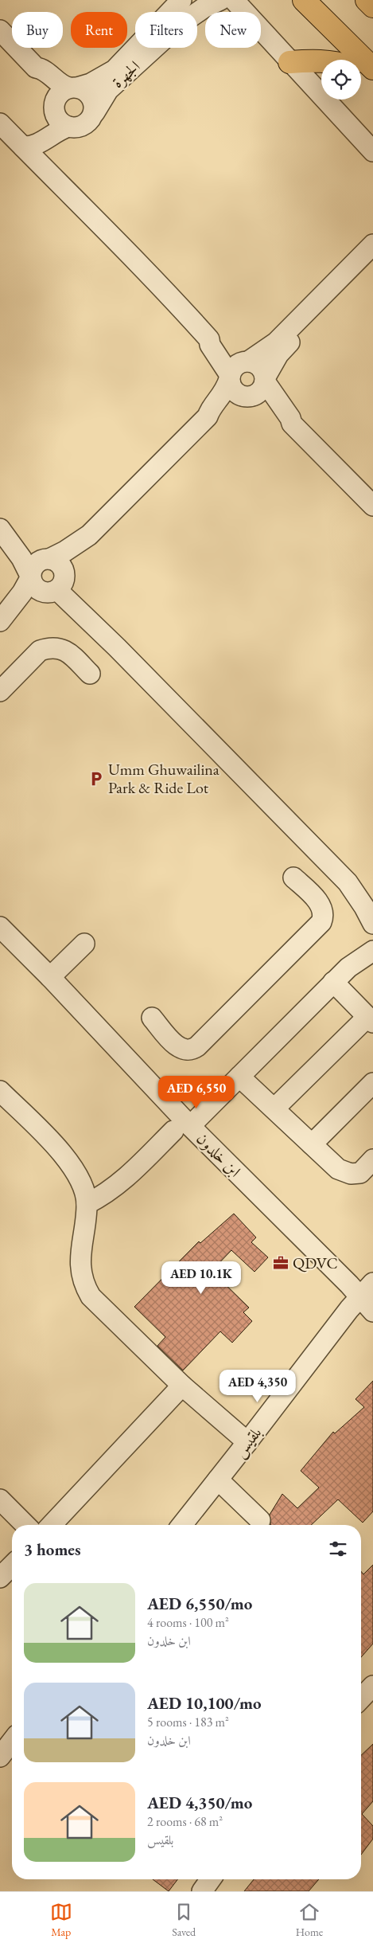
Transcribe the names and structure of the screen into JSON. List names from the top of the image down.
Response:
{
  "streets": {
    "street": ["الجهرة", "ابن خلدون", "بلقيس"]
  },
  "crossings": [
    ["ابن خلدون", "بلقيس"]
  ],
  "places": {
    "parking": ["Umm Ghuwailina Park & Ride Lot"],
    "office": ["QDVC"]
  },
  "page": {
    "chip": [
      "Buy",
      "Rent",
      "Filters",
      "New"
    ],
    "price": ["AED 6,550", "AED 10.1K", "AED 4,350"],
    "heading": "3 homes",
    "list": [
      {
        "name": "AED 6,550/mo",
        "note": "4 rooms · 100 m² · ابن خلدون"
      },
      {
        "name": "AED 10,100/mo",
        "note": "5 rooms · 183 m² · ابن خلدون"
      },
      {
        "name": "AED 4,350/mo",
        "note": "2 rooms · 68 m² · بلقيس"
      }
    ],
    "tabs": ["Map", "Saved", "Home"]
  }
}
